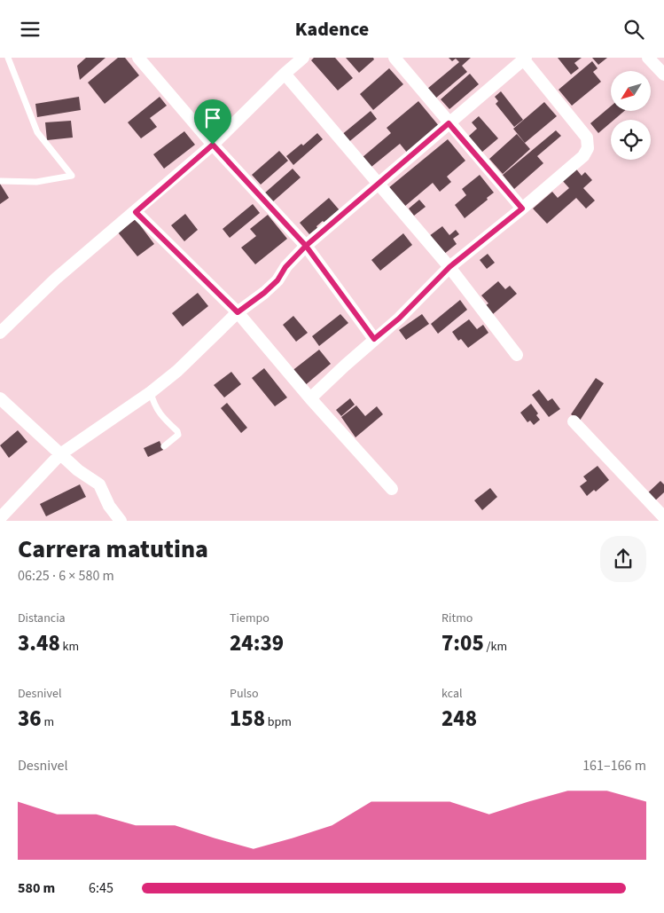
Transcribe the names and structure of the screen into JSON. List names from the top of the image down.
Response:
{
  "north": "bottom left",
  "page": {
    "header": "Kadence",
    "heading": ["Carrera matutina", "06:25 · 6 × 580 m"],
    "stats": [
      ["Distancia", "3.48 km"],
      ["Tiempo", "24:39"],
      ["Ritmo", "7:05 /km"],
      ["Desnivel", "36 m"],
      ["Pulso", "158 bpm"],
      ["kcal", "248"]
    ],
    "chart": ["Desnivel", "161–166 m"],
    "list": [
      {
        "name": "580 m",
        "note": "6:45"
      }
    ]
  }
}
